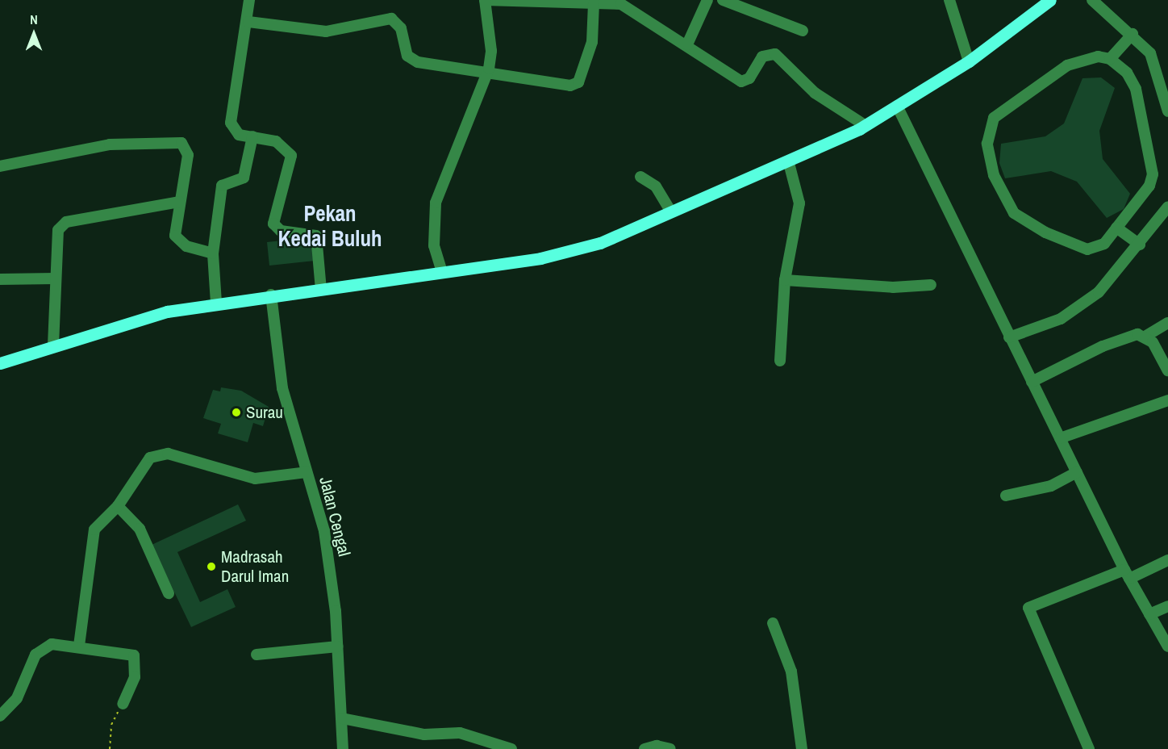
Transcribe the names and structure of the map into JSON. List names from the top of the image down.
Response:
{
  "streets": {
    "street": ["Jalan Cengal"]
  },
  "districts": ["Pekan Kedai Buluh"],
  "places": ["Surau", "Madrasah Darul Iman"],
  "north": "top"
}
